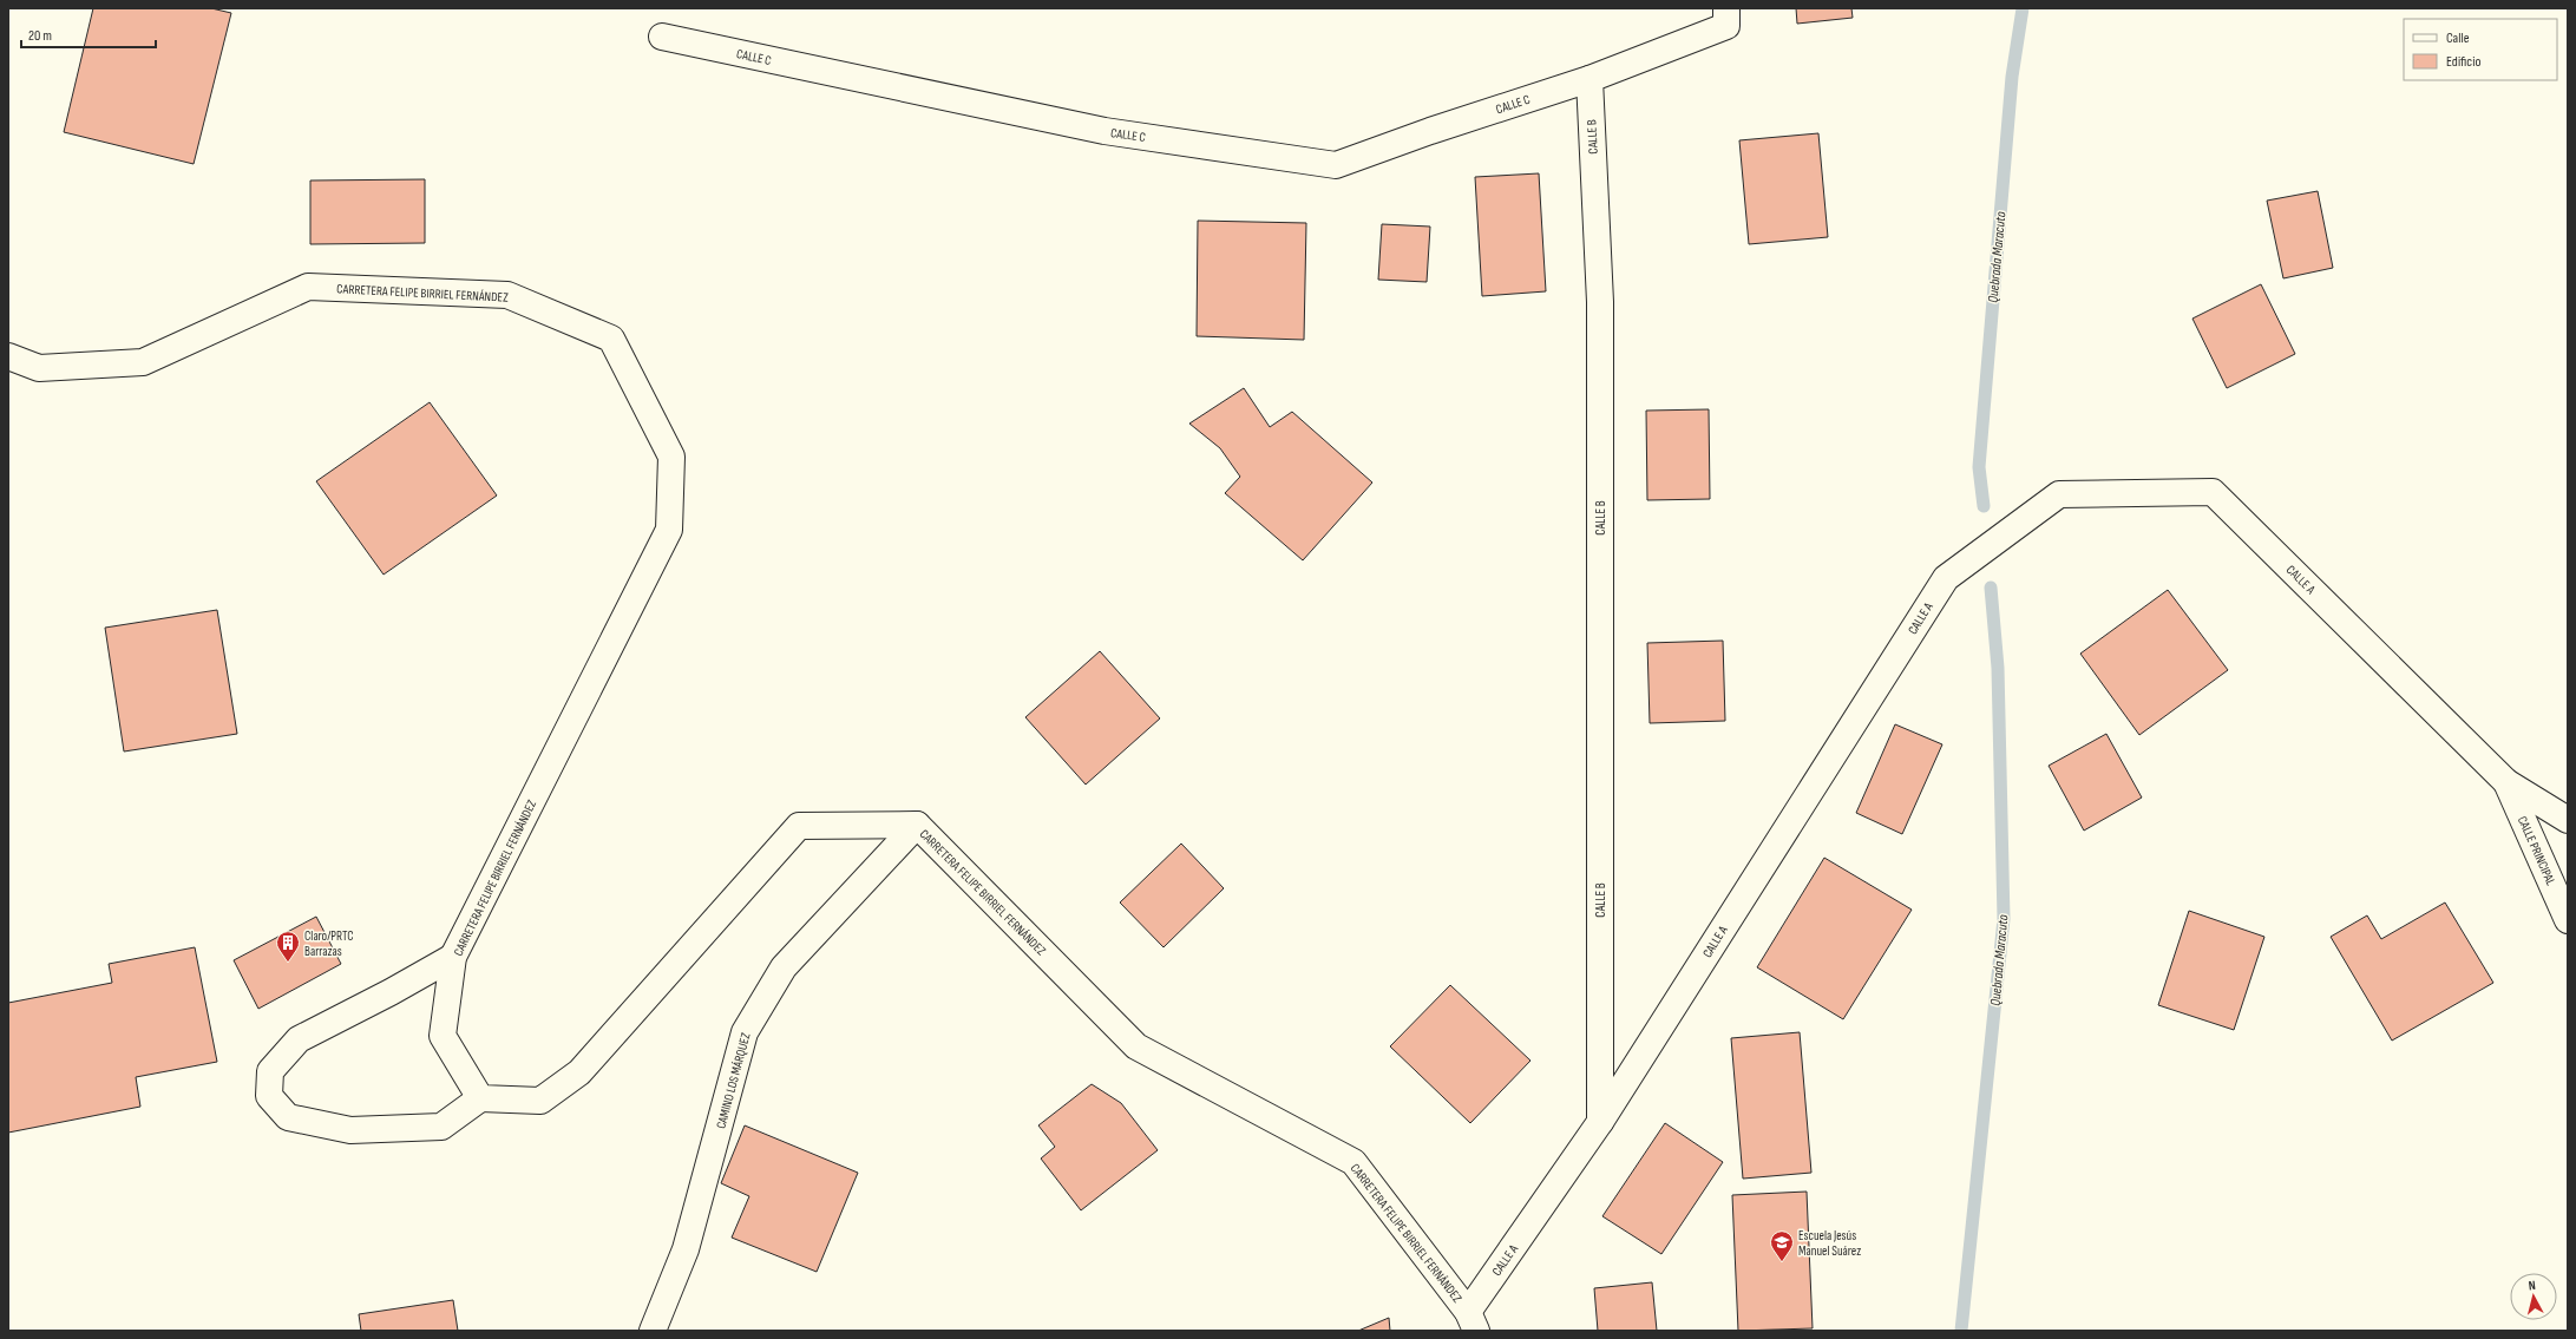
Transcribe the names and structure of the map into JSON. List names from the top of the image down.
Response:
{
  "streets": {
    "street": [
      "CALLE C",
      "CALLE B",
      "CARRETERA FELIPE BIRRIEL FERNÁNDEZ",
      "CALLE A",
      "CALLE PRINCIPAL",
      "CAMINO LOS MÁRQUEZ"
    ]
  },
  "crossings": [
    ["CALLE C", "CALLE B"],
    ["CALLE B", "CALLE A"],
    ["CARRETERA FELIPE BIRRIEL FERNÁNDEZ", "CALLE A"],
    ["CARRETERA FELIPE BIRRIEL FERNÁNDEZ", "CAMINO LOS MÁRQUEZ"],
    ["CALLE A", "CALLE PRINCIPAL"]
  ],
  "water": ["Quebrada Maracuto"],
  "places": {
    "building": ["Claro/PRTC Barrazas"],
    "school or university": ["Escuela Jesús Manuel Suárez"]
  },
  "legend": ["Calle", "Edificio"],
  "scale_bar": "20 m",
  "north": "top"
}
